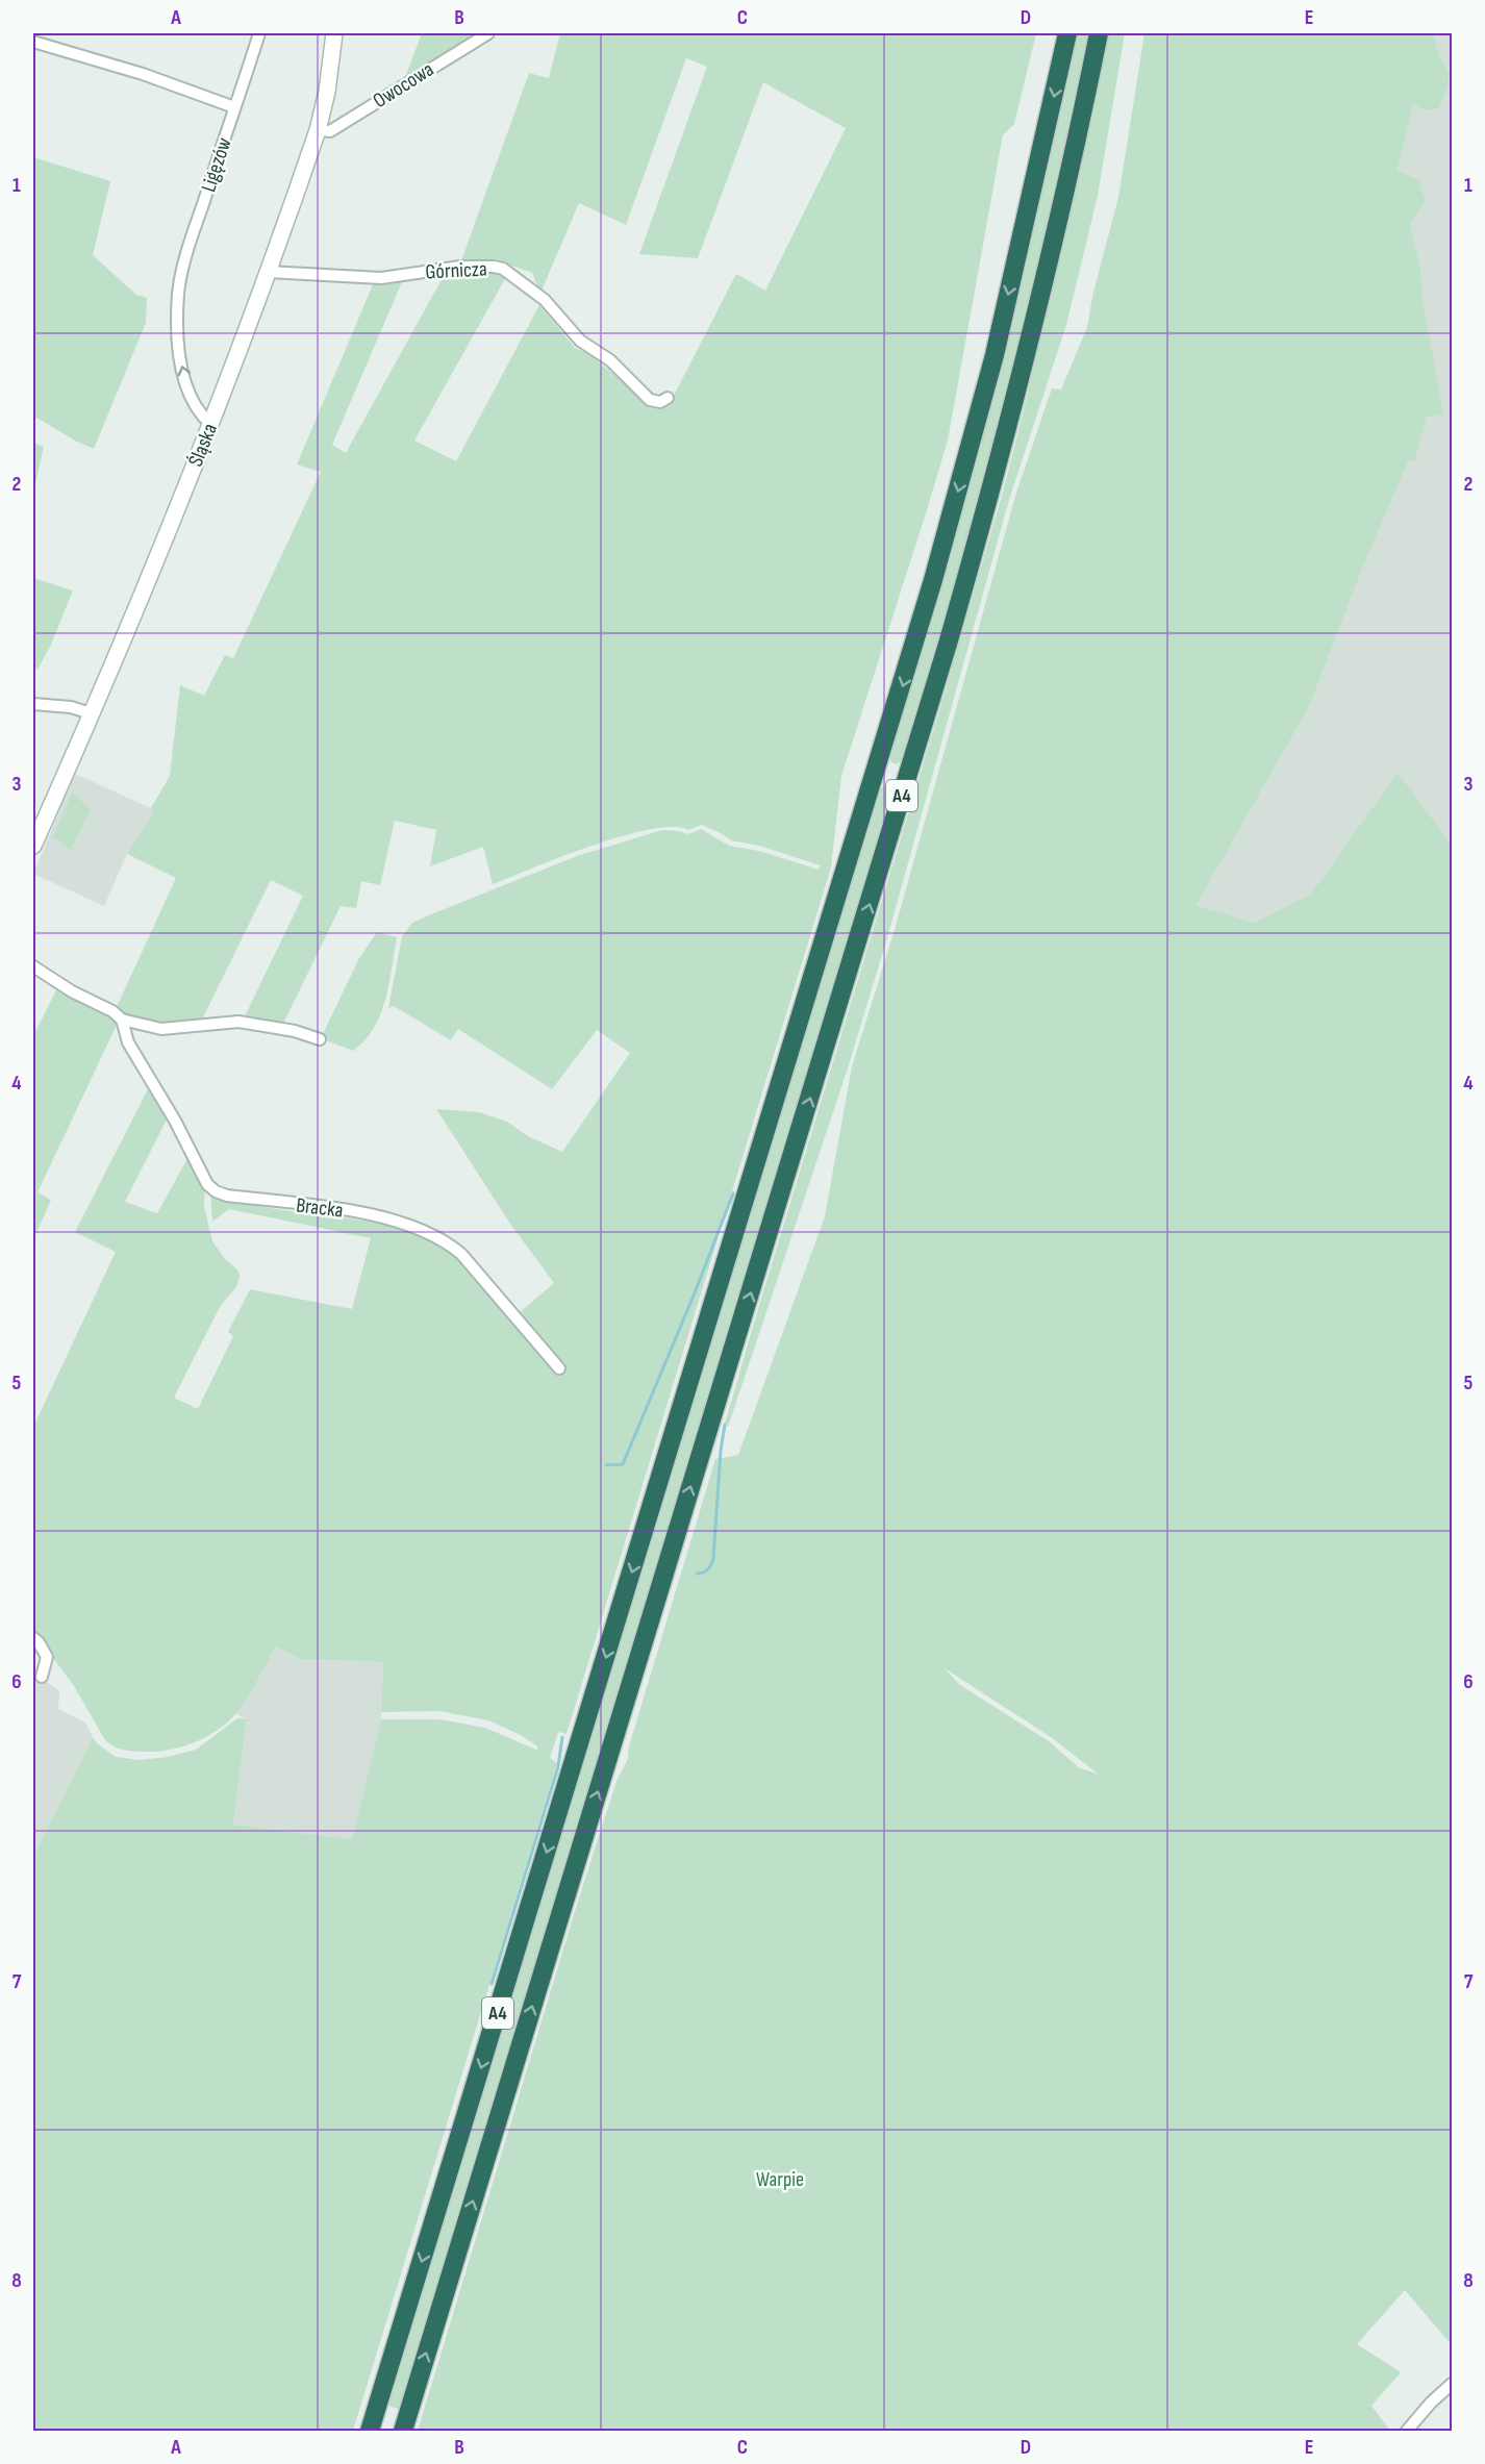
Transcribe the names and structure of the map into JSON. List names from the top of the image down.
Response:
{
  "streets": {
    "highway": ["A4"],
    "main road": ["Śląska"],
    "street": [
      "Owocowa",
      "Ligęzów",
      "Górnicza",
      "Bracka"
    ]
  },
  "crossings": [
    ["Owocowa", "Śląska"],
    ["Ligęzów", "Śląska"],
    ["Górnicza", "Śląska"]
  ],
  "one_way": ["Ligęzów"],
  "parks": ["Warpie"],
  "grid": {
    "columns": [
      "A",
      "B",
      "C",
      "D",
      "E"
    ],
    "rows": [
      "1",
      "2",
      "3",
      "4",
      "5",
      "6",
      "7",
      "8"
    ]
  }
}
